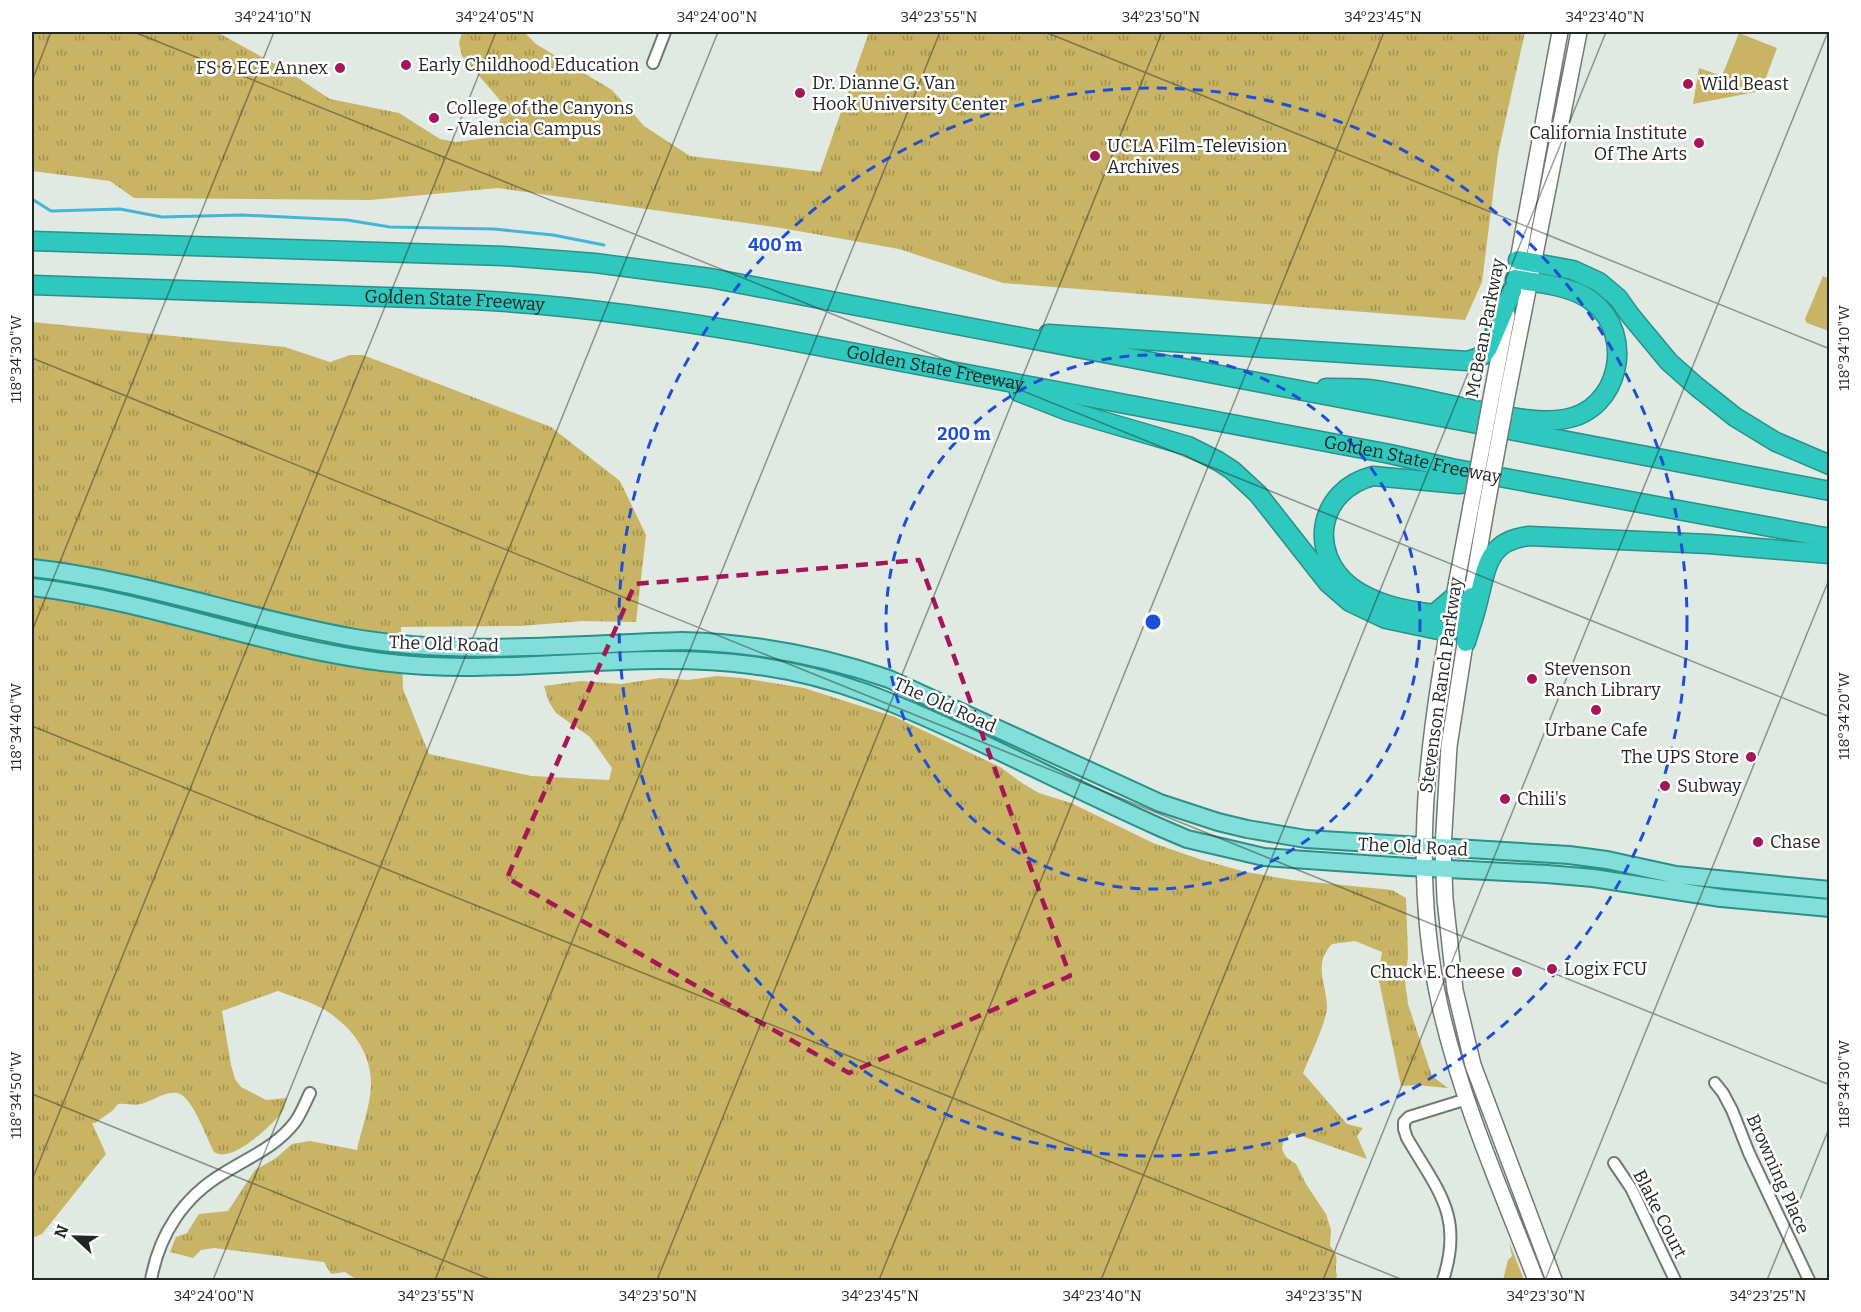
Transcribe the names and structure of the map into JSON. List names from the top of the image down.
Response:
{
  "streets": {
    "highway": ["Golden State Freeway"],
    "main road": ["McBean Parkway", "The Old Road", "Stevenson Ranch Parkway"],
    "street": ["Browning Place", "Blake Court"]
  },
  "crossings": [
    ["McBean Parkway", "Stevenson Ranch Parkway"],
    ["The Old Road", "Stevenson Ranch Parkway"]
  ],
  "places": [
    "Early Childhood Education",
    "FS & ECE Annex",
    "Wild Beast",
    "Dr. Dianne G. Van Hook University Center",
    "College of the Canyons - Valencia Campus",
    "California Institute Of The Arts",
    "UCLA Film-Television Archives",
    "Stevenson Ranch Library",
    "Urbane Cafe",
    "The UPS Store",
    "Subway",
    "Chili's",
    "Chase",
    "Logix FCU",
    "Chuck E. Cheese"
  ],
  "north": "left",
  "coordinates": [
    "34°24'10\"N",
    "34°24'05\"N",
    "34°24'00\"N",
    "34°23'55\"N",
    "34°23'50\"N",
    "34°23'45\"N",
    "34°23'40\"N",
    "118°34'10\"W",
    "118°34'30\"W",
    "118°34'20\"W",
    "118°34'40\"W",
    "118°34'50\"W",
    "34°23'35\"N",
    "34°23'30\"N",
    "34°23'25\"N"
  ],
  "rings": ["400 m", "200 m"]
}
